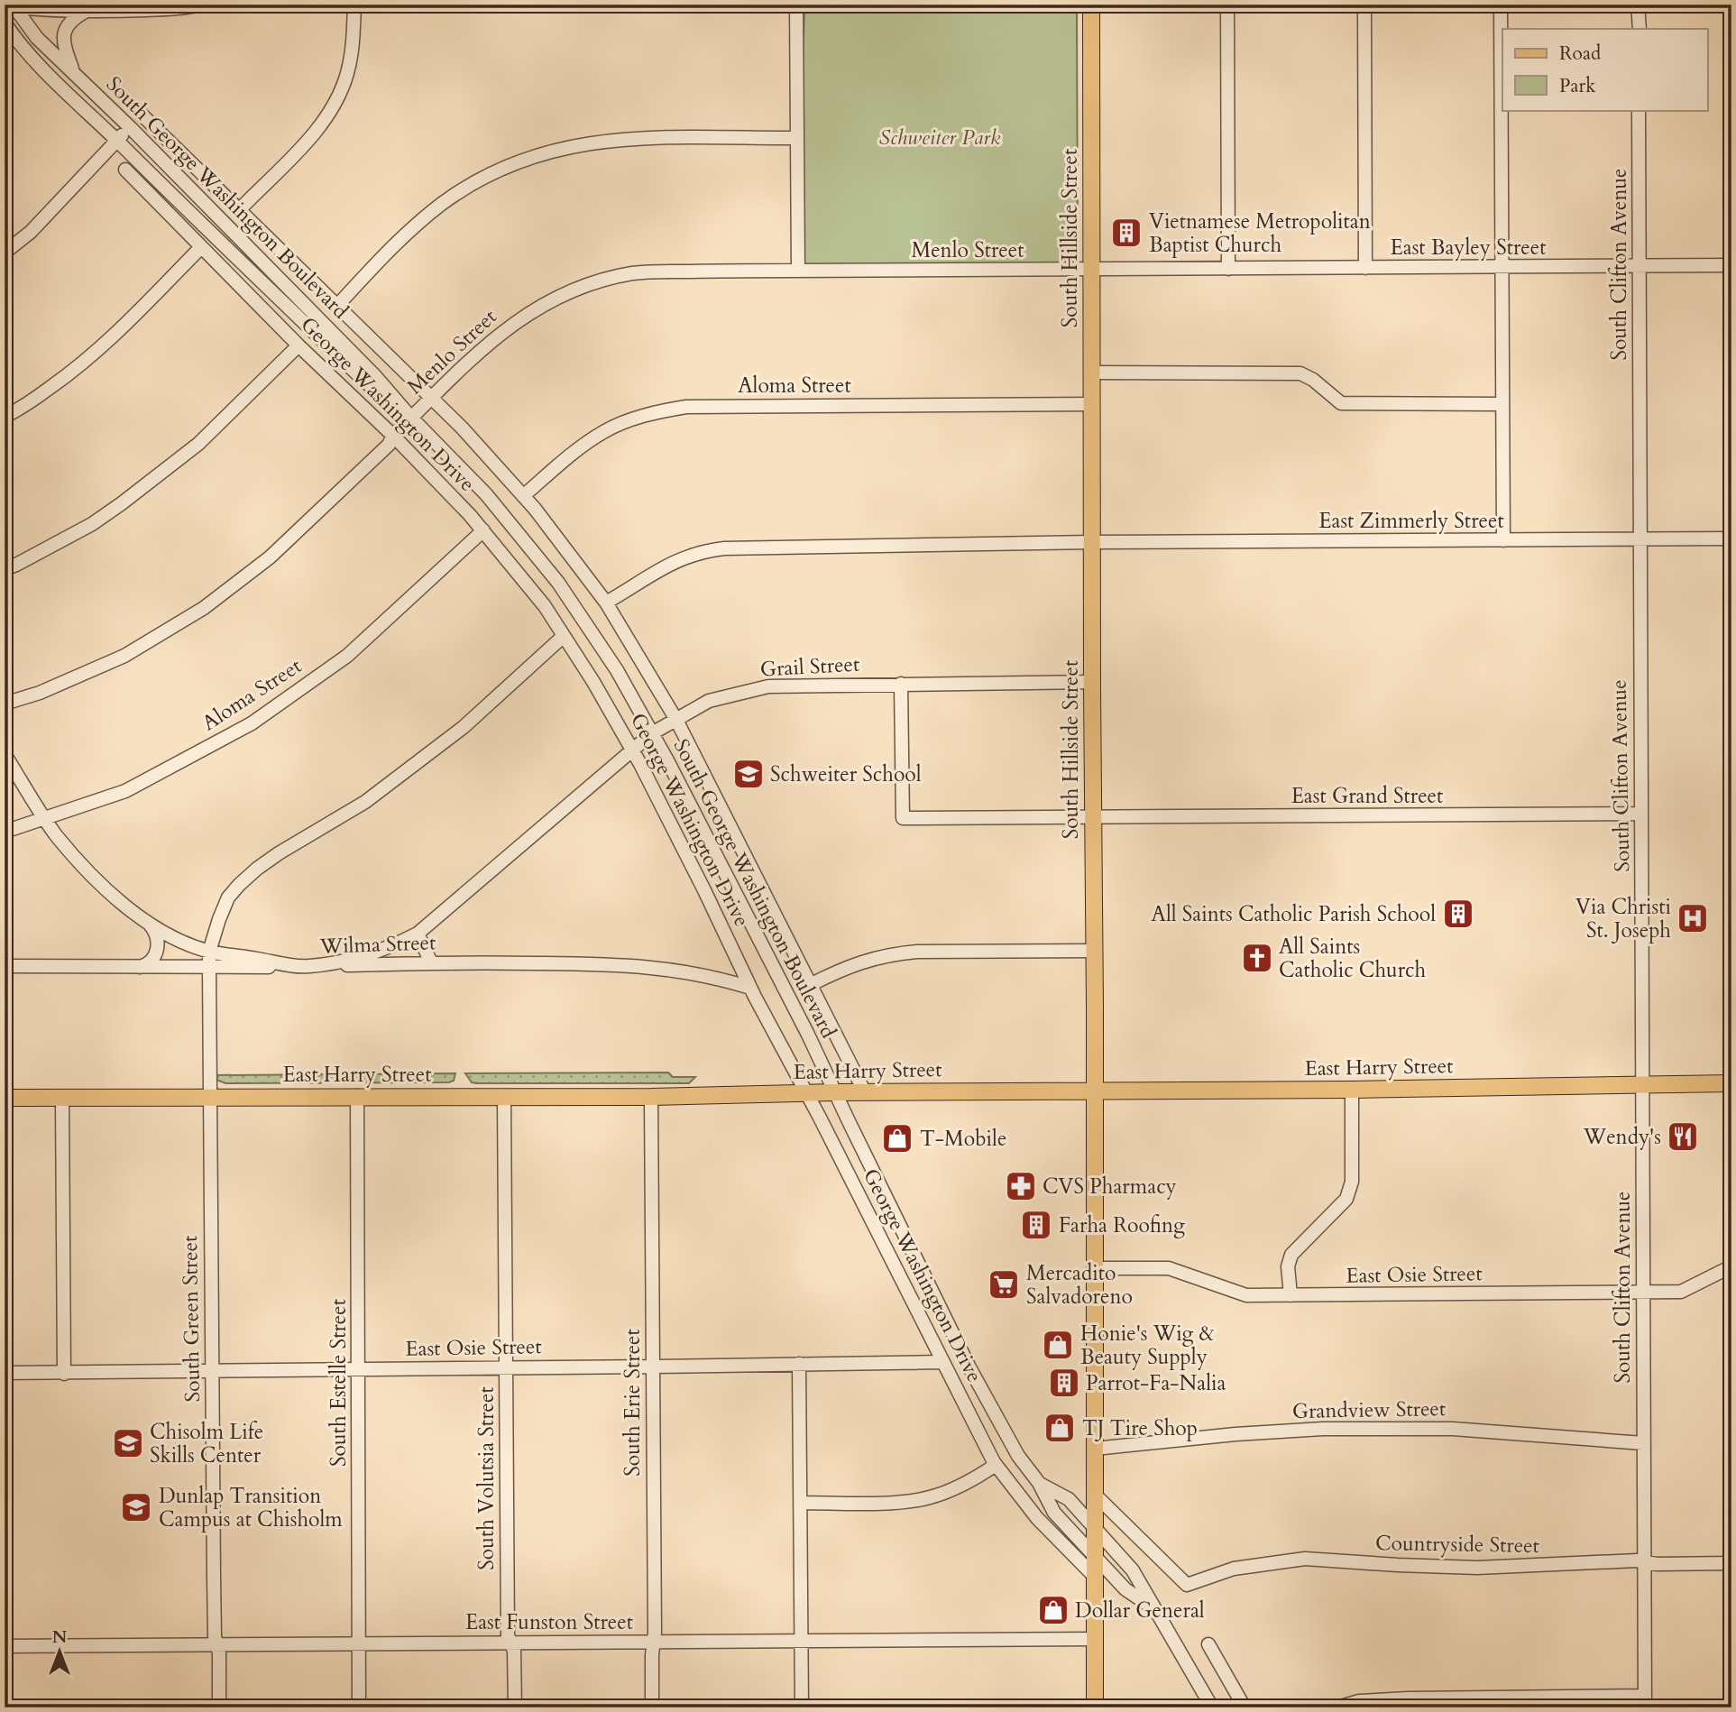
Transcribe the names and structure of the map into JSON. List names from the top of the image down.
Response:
{
  "streets": {
    "main road": ["South Hillside Street", "East Harry Street"],
    "street": [
      "South George Washington Boulevard",
      "East Bayley Street",
      "Menlo Street",
      "South Clifton Avenue",
      "Aloma Street",
      "George Washington Drive",
      "East Zimmerly Street",
      "Grail Street",
      "East Grand Street",
      "Wilma Street",
      "East Osie Street",
      "South Green Street",
      "South Estelle Street",
      "South Erie Street",
      "Grandview Street",
      "South Volutsia Street",
      "Countryside Street",
      "East Funston Street"
    ]
  },
  "crossings": [
    ["South George Washington Boulevard", "South Hillside Street"],
    ["South George Washington Boulevard", "Menlo Street"],
    ["South George Washington Boulevard", "Grail Street"],
    ["South George Washington Boulevard", "East Harry Street"],
    ["South Hillside Street", "East Bayley Street"],
    ["South Hillside Street", "Menlo Street"],
    ["South Hillside Street", "Aloma Street"],
    ["South Hillside Street", "George Washington Drive"],
    ["South Hillside Street", "East Zimmerly Street"],
    ["South Hillside Street", "Grail Street"],
    ["South Hillside Street", "East Grand Street"],
    ["South Hillside Street", "East Harry Street"],
    ["South Hillside Street", "East Osie Street"],
    ["South Hillside Street", "Grandview Street"],
    ["South Hillside Street", "Countryside Street"],
    ["South Hillside Street", "East Funston Street"],
    ["East Bayley Street", "Menlo Street"],
    ["East Bayley Street", "South Clifton Avenue"],
    ["Menlo Street", "George Washington Drive"],
    ["South Clifton Avenue", "East Zimmerly Street"],
    ["South Clifton Avenue", "East Grand Street"],
    ["South Clifton Avenue", "East Harry Street"],
    ["South Clifton Avenue", "East Osie Street"],
    ["South Clifton Avenue", "Grandview Street"],
    ["South Clifton Avenue", "Countryside Street"],
    ["Aloma Street", "George Washington Drive"],
    ["George Washington Drive", "East Zimmerly Street"],
    ["George Washington Drive", "Grail Street"],
    ["George Washington Drive", "Wilma Street"],
    ["George Washington Drive", "East Harry Street"],
    ["George Washington Drive", "East Osie Street"],
    ["George Washington Drive", "South Green Street"],
    ["Grail Street", "East Grand Street"],
    ["Grail Street", "Wilma Street"],
    ["Wilma Street", "South Green Street"],
    ["East Harry Street", "South Green Street"],
    ["East Harry Street", "South Estelle Street"],
    ["East Harry Street", "South Erie Street"],
    ["East Harry Street", "South Volutsia Street"],
    ["East Osie Street", "South Green Street"],
    ["East Osie Street", "South Estelle Street"],
    ["East Osie Street", "South Erie Street"],
    ["East Osie Street", "South Volutsia Street"],
    ["South Green Street", "East Funston Street"],
    ["South Estelle Street", "East Funston Street"],
    ["South Erie Street", "East Funston Street"],
    ["South Volutsia Street", "East Funston Street"]
  ],
  "parks": ["Schweiter Park"],
  "places": {
    "building": [
      "Vietnamese Metropolitan Baptist Church",
      "All Saints Catholic Parish School",
      "Farha Roofing",
      "Parrot-Fa-Nalia"
    ],
    "school or university": ["Schweiter School", "Chisolm Life Skills Center", "Dunlap Transition Campus at Chisholm"],
    "hospital": ["Via Christi St. Joseph"],
    "church": ["All Saints Catholic Church"],
    "restaurant": ["Wendy's"],
    "shop": [
      "T-Mobile",
      "Honie's Wig & Beauty Supply",
      "TJ Tire Shop",
      "Dollar General"
    ],
    "pharmacy": ["CVS Pharmacy"],
    "supermarket": ["Mercadito Salvadoreno"]
  },
  "legend": ["Road", "Park"],
  "north": "top"
}
